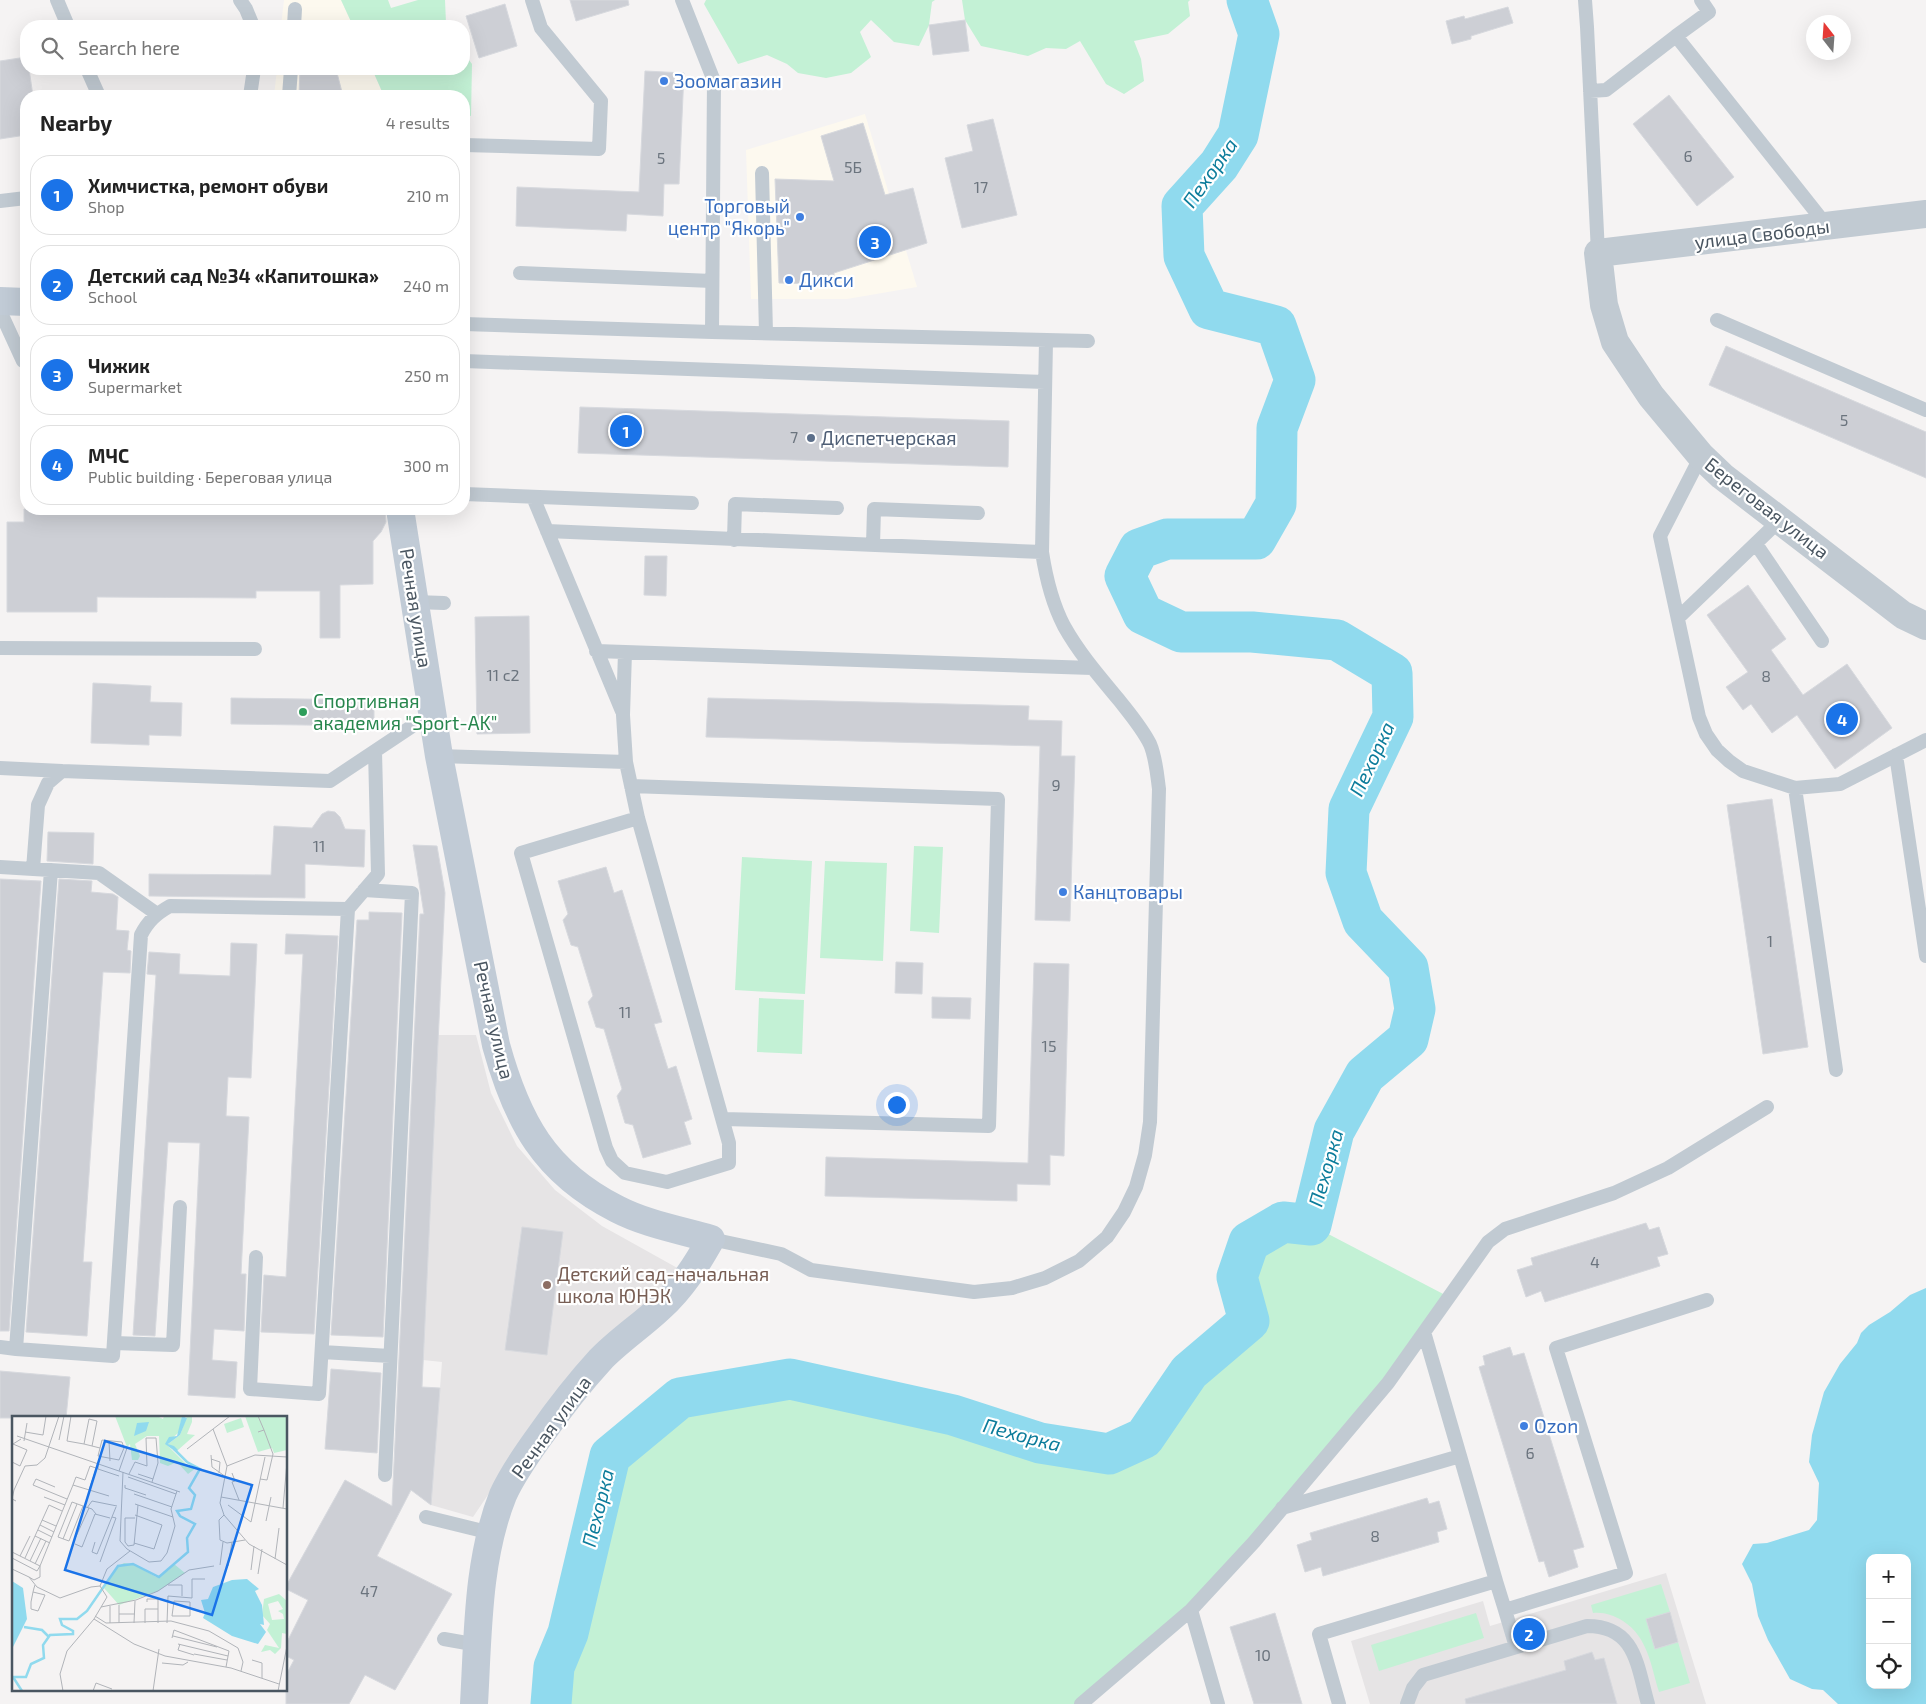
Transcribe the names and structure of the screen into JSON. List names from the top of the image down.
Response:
{
  "streets": {
    "street": ["улица Свободы", "Береговая улица", "Речная улица"]
  },
  "crossings": [
    ["улица Свободы", "Береговая улица"]
  ],
  "water": ["Пехорка"],
  "places": [
    "Зоомагазин",
    "Торговый центр \"Якорь\"",
    "Дикси",
    "Диспетчерская",
    "Спортивная академия \"Sport-AK\"",
    "Канцтовары",
    "Детский сад-начальная школа ЮНЭК",
    "Ozon"
  ],
  "house_numbers": [
    "6",
    "5",
    "5Б",
    "17",
    "5",
    "7",
    "11 с2",
    "8",
    "9",
    "11",
    "1",
    "11",
    "15",
    "4",
    "6",
    "8",
    "47",
    "10"
  ],
  "north": "top",
  "page": {
    "search": "Search here",
    "heading": ["Nearby", "4 results"],
    "list": [
      {
        "mark": "1",
        "name": "Химчистка, ремонт обуви",
        "note": "Shop",
        "value": "210 m"
      },
      {
        "mark": "2",
        "name": "Детский сад №34 «Капитошка»",
        "note": "School",
        "value": "240 m"
      },
      {
        "mark": "3",
        "name": "Чижик",
        "note": "Supermarket",
        "value": "250 m"
      },
      {
        "mark": "4",
        "name": "МЧС",
        "note": "Public building · Береговая улица",
        "value": "300 m"
      }
    ],
    "pins": [
      "3",
      "1",
      "4",
      "2"
    ],
    "map_buttons": ["+", "−"]
  }
}
